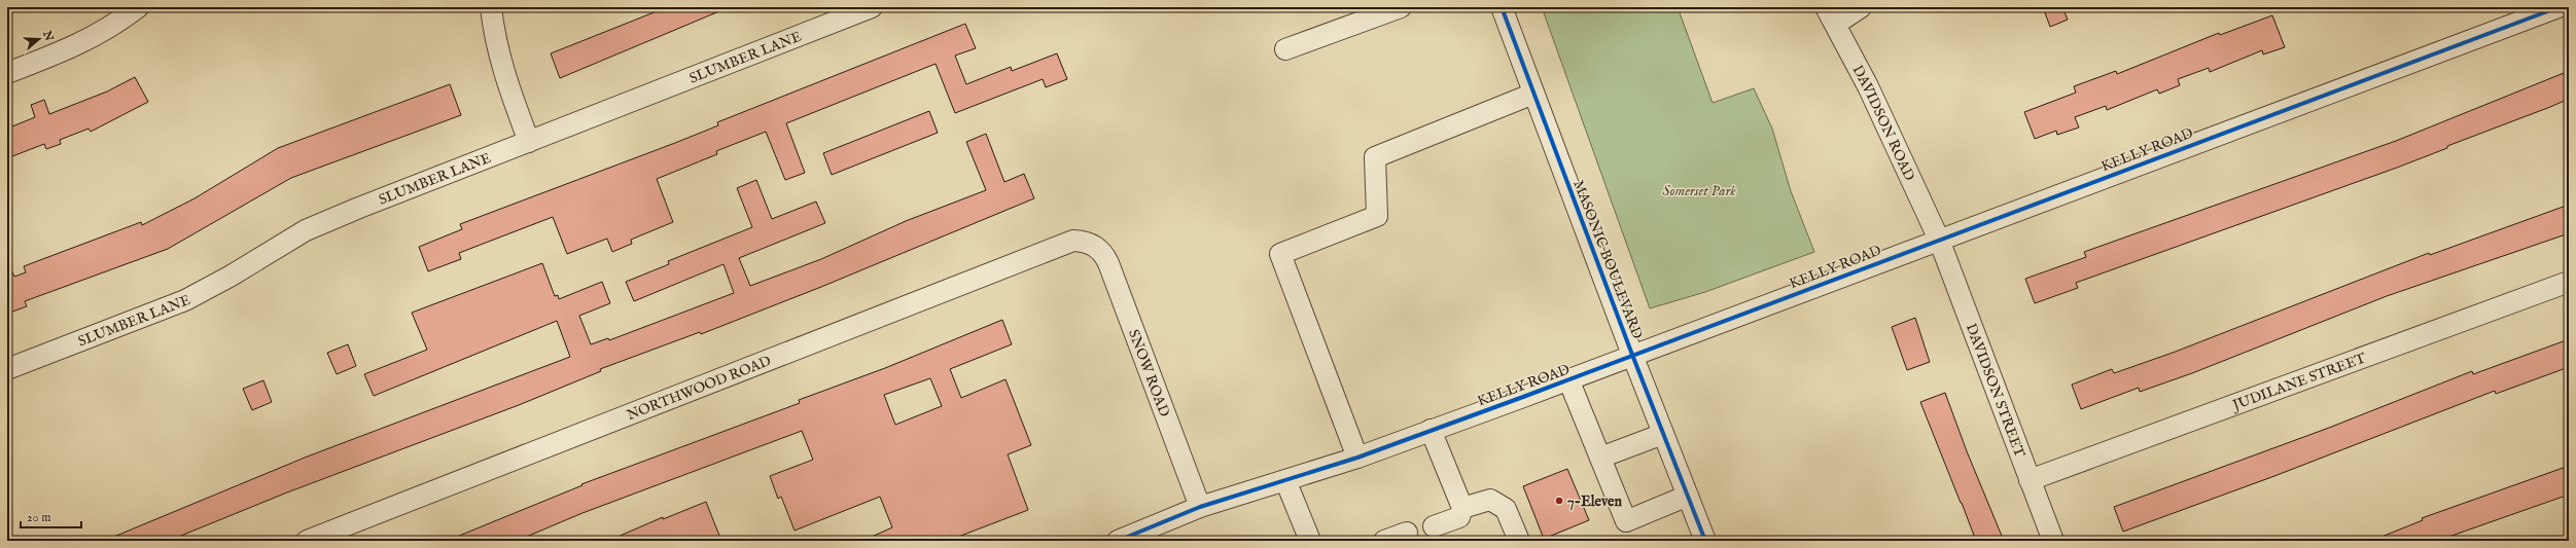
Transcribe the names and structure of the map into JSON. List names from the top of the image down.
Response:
{
  "streets": {
    "street": [
      "SLUMBER LANE",
      "DAVIDSON ROAD",
      "KELLY ROAD",
      "MASONIC BOULEVARD",
      "SNOW ROAD",
      "JUDILANE STREET",
      "NORTHWOOD ROAD",
      "DAVIDSON STREET"
    ]
  },
  "crossings": [
    ["DAVIDSON ROAD", "KELLY ROAD"],
    ["DAVIDSON ROAD", "DAVIDSON STREET"],
    ["KELLY ROAD", "MASONIC BOULEVARD"],
    ["KELLY ROAD", "SNOW ROAD"],
    ["KELLY ROAD", "DAVIDSON STREET"],
    ["SNOW ROAD", "NORTHWOOD ROAD"],
    ["JUDILANE STREET", "DAVIDSON STREET"]
  ],
  "parks": ["Somerset Park"],
  "places": ["7-Eleven"],
  "scale_bar": "20 m",
  "north": "right"
}
